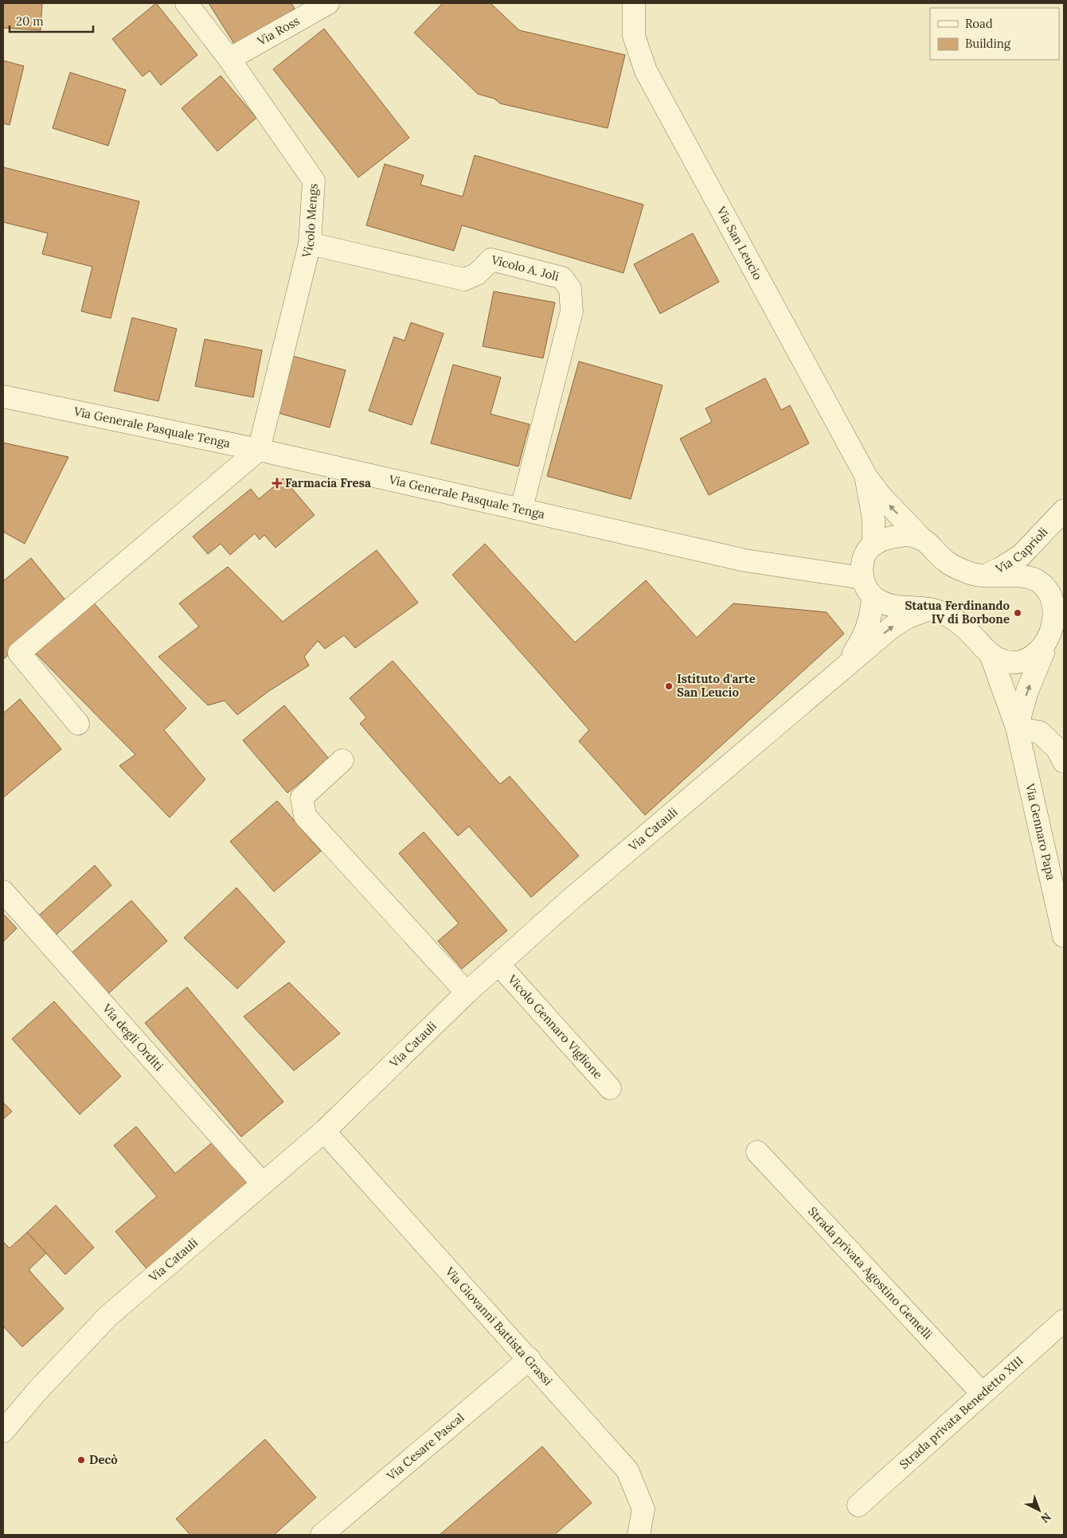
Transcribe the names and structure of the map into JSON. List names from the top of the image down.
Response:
{
  "streets": {
    "street": [
      "Via Ross",
      "Vicolo Mengs",
      "Via San Leucio",
      "Vicolo A. Joli",
      "Via Generale Pasquale Tenga",
      "Via Caprioli",
      "Via Catauli",
      "Via Gennaro Papa",
      "Vicolo Gennaro Viglione",
      "Via degli Orditi",
      "Strada privata Agostino Gemelli",
      "Via Giovanni Battista Grassi",
      "Strada privata Benedetto XIII",
      "Via Cesare Pascal"
    ]
  },
  "crossings": [
    ["Via Ross", "Vicolo Mengs"],
    ["Vicolo Mengs", "Vicolo A. Joli"],
    ["Vicolo Mengs", "Via Generale Pasquale Tenga"],
    ["Via San Leucio", "Via Caprioli"],
    ["Via San Leucio", "Via Catauli"],
    ["Vicolo A. Joli", "Via Generale Pasquale Tenga"],
    ["Via Generale Pasquale Tenga", "Via Catauli"],
    ["Via Catauli", "Vicolo Gennaro Viglione"],
    ["Via Catauli", "Via degli Orditi"],
    ["Via Catauli", "Via Giovanni Battista Grassi"],
    ["Strada privata Agostino Gemelli", "Strada privata Benedetto XIII"],
    ["Via Giovanni Battista Grassi", "Via Cesare Pascal"]
  ],
  "places": {
    "health": ["Farmacia Fresa"],
    "other": ["Statua Ferdinando IV di Borbone", "Istituto d'arte San Leucio", "Decò"]
  },
  "legend": ["Road", "Building"],
  "scale_bar": "20 m",
  "north": "bottom right"
}
